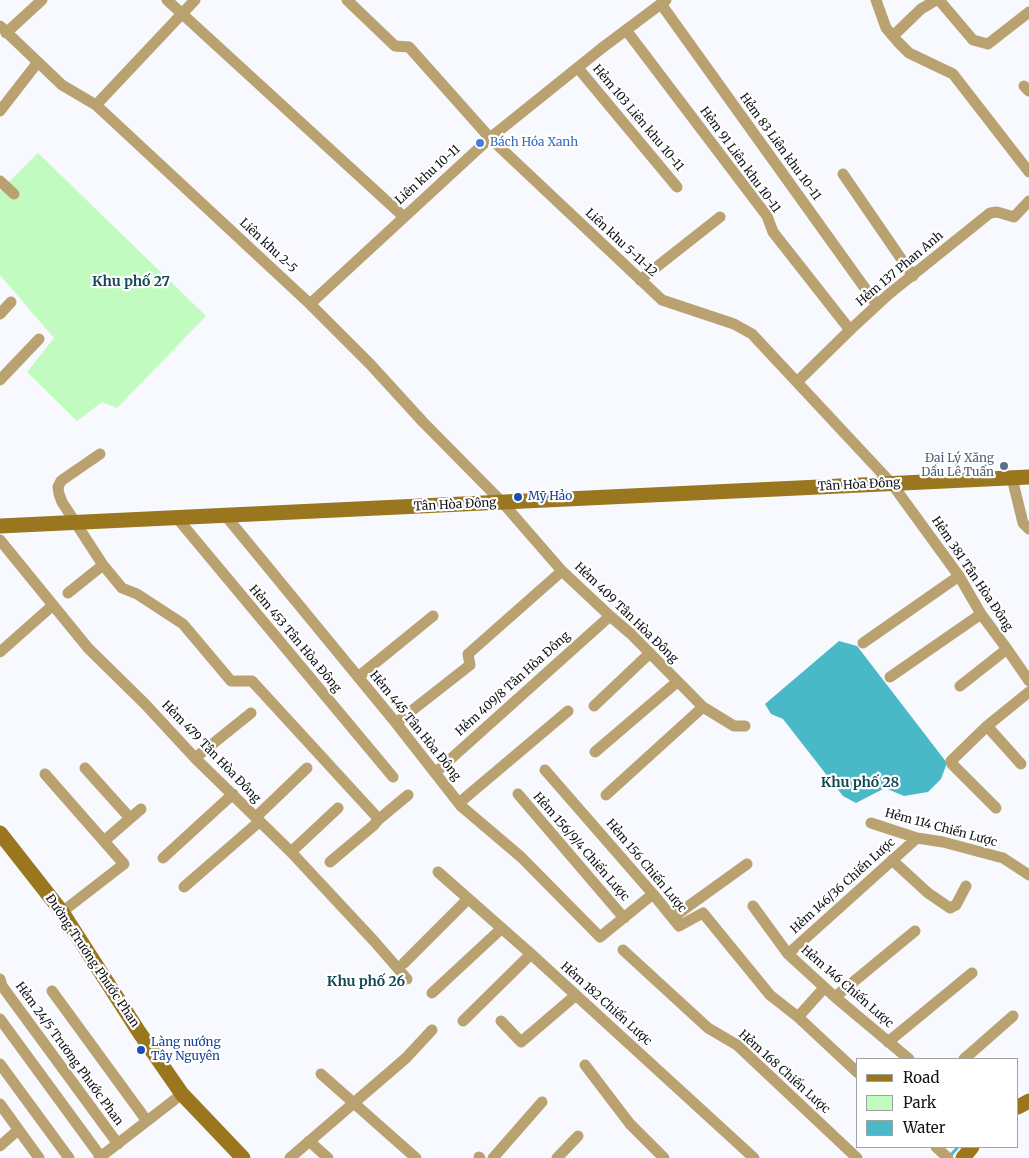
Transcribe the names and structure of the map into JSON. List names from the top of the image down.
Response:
{
  "streets": {
    "street": [
      "Hẻm 103 Liên khu 10-11",
      "Hẻm 83 Liên khu 10-11",
      "Hẻm 91 Liên khu 10-11",
      "Liên khu 10-11",
      "Liên khu 5-11-12",
      "Liên khu 2-5",
      "Hẻm 137 Phan Anh",
      "Tân Hòa Đông",
      "Hẻm 381 Tân Hòa Đông",
      "Hẻm 409 Tân Hòa Đông",
      "Hẻm 453 Tân Hòa Đông",
      "Hẻm 409/8 Tân Hòa Đông",
      "Hẻm 445 Tân Hòa Đông",
      "Hẻm 479 Tân Hòa Đông",
      "Hẻm 114 Chiến Lược",
      "Hẻm 156/9/4 Chiến Lược",
      "Hẻm 156 Chiến Lược",
      "Hẻm 146/36 Chiến Lược",
      "Đường Trương Phước Phan",
      "Hẻm 146 Chiến Lược",
      "Hẻm 182 Chiến Lược",
      "Hẻm 24/5 Trương Phước Phan",
      "Hẻm 168 Chiến Lược"
    ]
  },
  "crossings": [
    ["Hẻm 103 Liên khu 10-11", "Liên khu 10-11"],
    ["Hẻm 83 Liên khu 10-11", "Liên khu 10-11"],
    ["Hẻm 83 Liên khu 10-11", "Hẻm 137 Phan Anh"],
    ["Hẻm 91 Liên khu 10-11", "Liên khu 10-11"],
    ["Hẻm 91 Liên khu 10-11", "Hẻm 137 Phan Anh"],
    ["Liên khu 10-11", "Liên khu 5-11-12"],
    ["Liên khu 10-11", "Liên khu 2-5"],
    ["Liên khu 5-11-12", "Hẻm 137 Phan Anh"],
    ["Liên khu 5-11-12", "Tân Hòa Đông"],
    ["Liên khu 5-11-12", "Hẻm 381 Tân Hòa Đông"],
    ["Liên khu 2-5", "Tân Hòa Đông"],
    ["Liên khu 2-5", "Hẻm 409 Tân Hòa Đông"],
    ["Tân Hòa Đông", "Hẻm 381 Tân Hòa Đông"],
    ["Tân Hòa Đông", "Hẻm 409 Tân Hòa Đông"],
    ["Tân Hòa Đông", "Hẻm 453 Tân Hòa Đông"],
    ["Tân Hòa Đông", "Hẻm 445 Tân Hòa Đông"],
    ["Hẻm 409 Tân Hòa Đông", "Hẻm 409/8 Tân Hòa Đông"],
    ["Hẻm 409/8 Tân Hòa Đông", "Hẻm 445 Tân Hòa Đông"],
    ["Hẻm 445 Tân Hòa Đông", "Hẻm 156/9/4 Chiến Lược"],
    ["Hẻm 114 Chiến Lược", "Hẻm 146/36 Chiến Lược"],
    ["Hẻm 146/36 Chiến Lược", "Hẻm 146 Chiến Lược"]
  ],
  "districts": ["Khu phố 27", "Khu phố 28", "Khu phố 26"],
  "places": [
    "Bách Hóa Xanh",
    "Đại Lý Xăng Dầu Lê Tuấn",
    "Mỹ Hảo",
    "Làng nướng Tây Nguyên"
  ],
  "legend": ["Road", "Park", "Water"]
}
